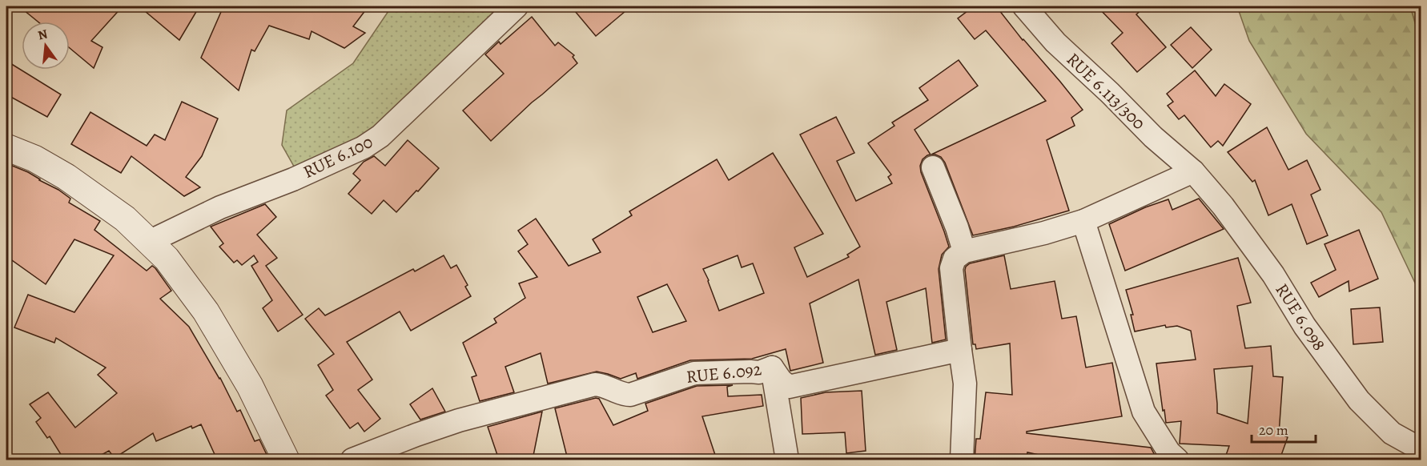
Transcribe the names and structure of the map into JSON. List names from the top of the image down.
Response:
{
  "streets": {
    "street": [
      "RUE 6.113/300",
      "RUE 6.100",
      "RUE 6.098",
      "RUE 6.092"
    ]
  },
  "crossings": [
    ["RUE 6.113/300", "RUE 6.098"]
  ],
  "scale_bar": "20 m",
  "north": "top"
}
